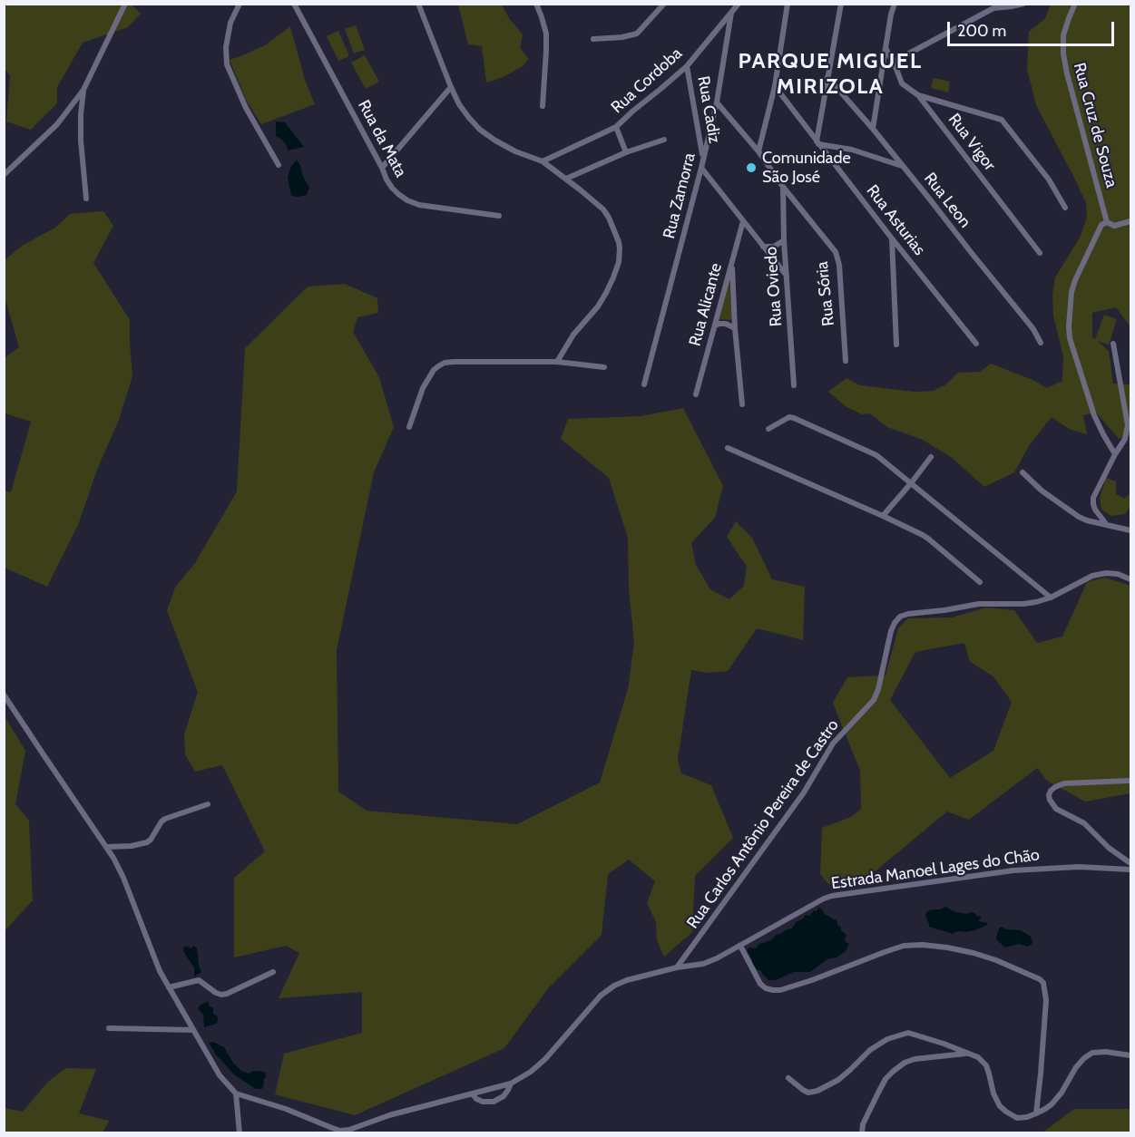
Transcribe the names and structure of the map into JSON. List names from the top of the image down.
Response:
{
  "streets": {
    "street": [
      "Rua Cordoba",
      "Rua Cadiz",
      "Rua Cruz de Souza",
      "Rua da Mata",
      "Rua Vigor",
      "Rua Zamorra",
      "Rua Leon",
      "Rua Asturias",
      "Rua Oviedo",
      "Rua Sória",
      "Rua Alicante",
      "Rua Carlos Antônio Pereira de Castro",
      "Estrada Manoel Lages do Chão"
    ]
  },
  "crossings": [
    ["Rua Cordoba", "Rua Cadiz"],
    ["Rua Cordoba", "Rua Zamorra"],
    ["Rua Cadiz", "Rua Zamorra"],
    ["Rua Zamorra", "Rua Sória"],
    ["Rua Oviedo", "Rua Sória"],
    ["Rua Carlos Antônio Pereira de Castro", "Estrada Manoel Lages do Chão"]
  ],
  "districts": ["PARQUE MIGUEL MIRIZOLA"],
  "places": ["Comunidade São José"],
  "scale_bar": "200 m"
}
